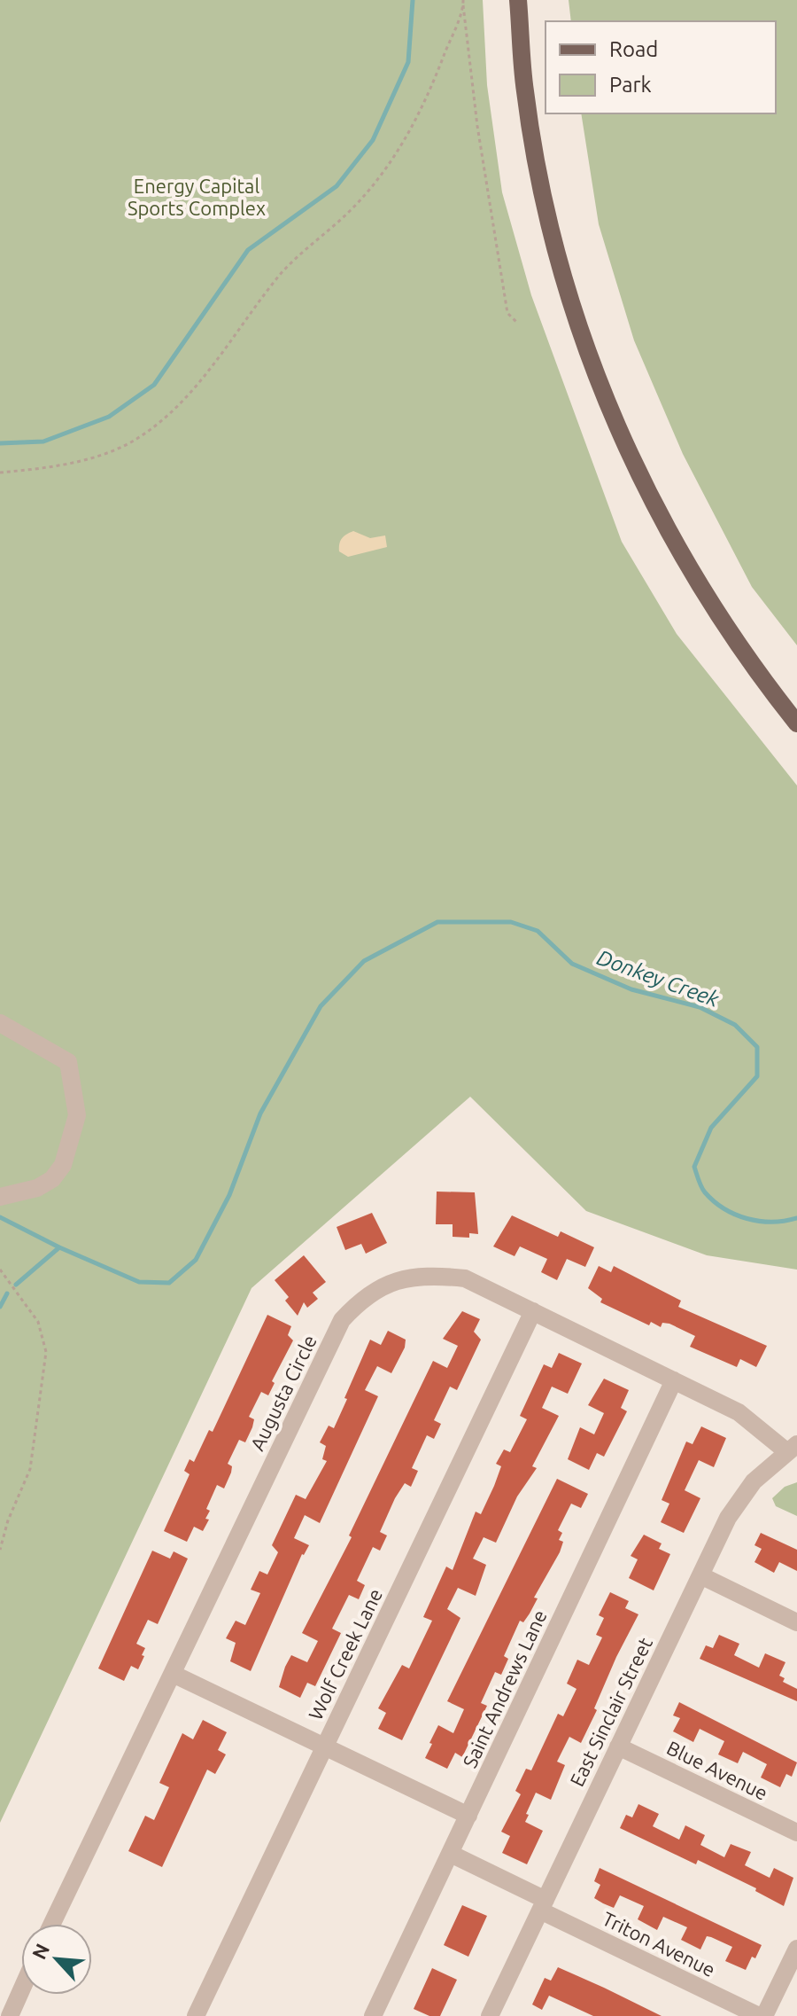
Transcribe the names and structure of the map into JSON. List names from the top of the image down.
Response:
{
  "streets": {
    "street": [
      "Augusta Circle",
      "Wolf Creek Lane",
      "Saint Andrews Lane",
      "East Sinclair Street",
      "Blue Avenue",
      "Triton Avenue"
    ]
  },
  "crossings": [
    ["Augusta Circle", "Wolf Creek Lane"],
    ["Augusta Circle", "Saint Andrews Lane"],
    ["Augusta Circle", "East Sinclair Street"],
    ["Saint Andrews Lane", "Triton Avenue"],
    ["East Sinclair Street", "Blue Avenue"],
    ["East Sinclair Street", "Triton Avenue"]
  ],
  "water": ["Donkey Creek"],
  "parks": ["Energy Capital Sports Complex"],
  "legend": ["Road", "Park"],
  "north": "top left"
}
